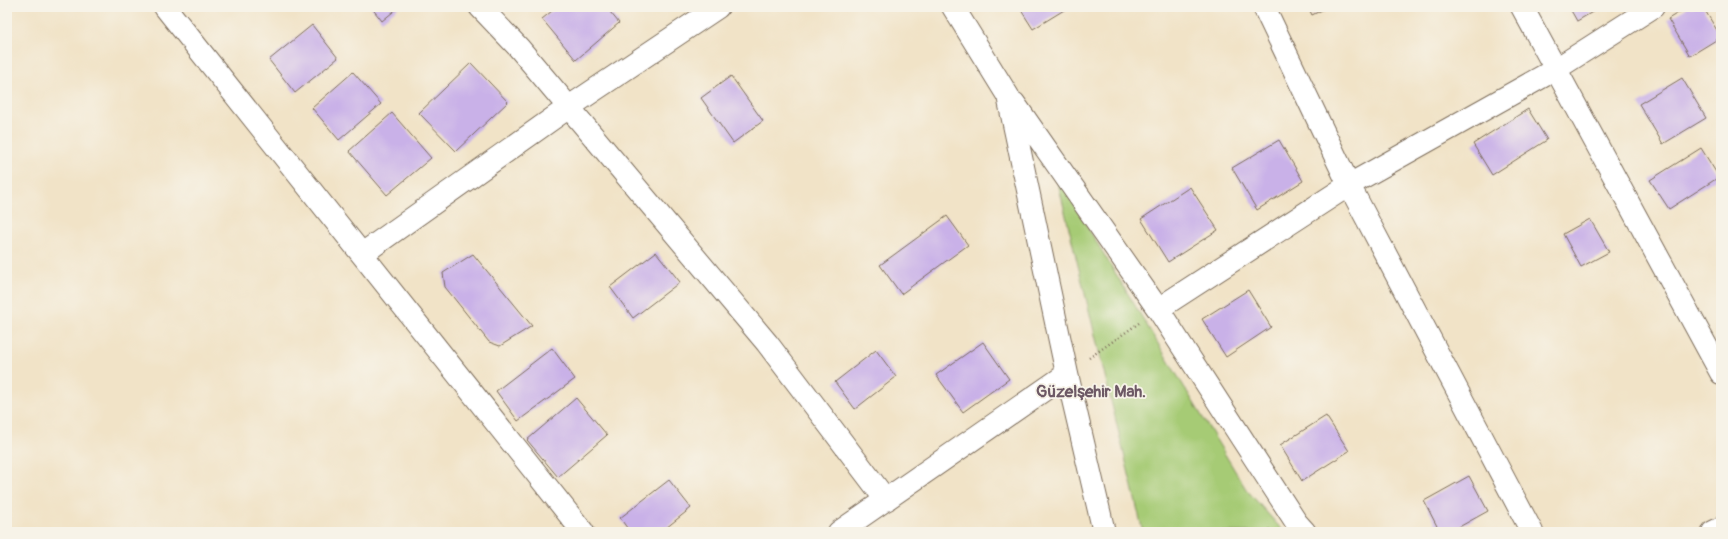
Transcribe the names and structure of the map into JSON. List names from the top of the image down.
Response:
{
  "districts": ["Güzelşehir Mah."]
}
